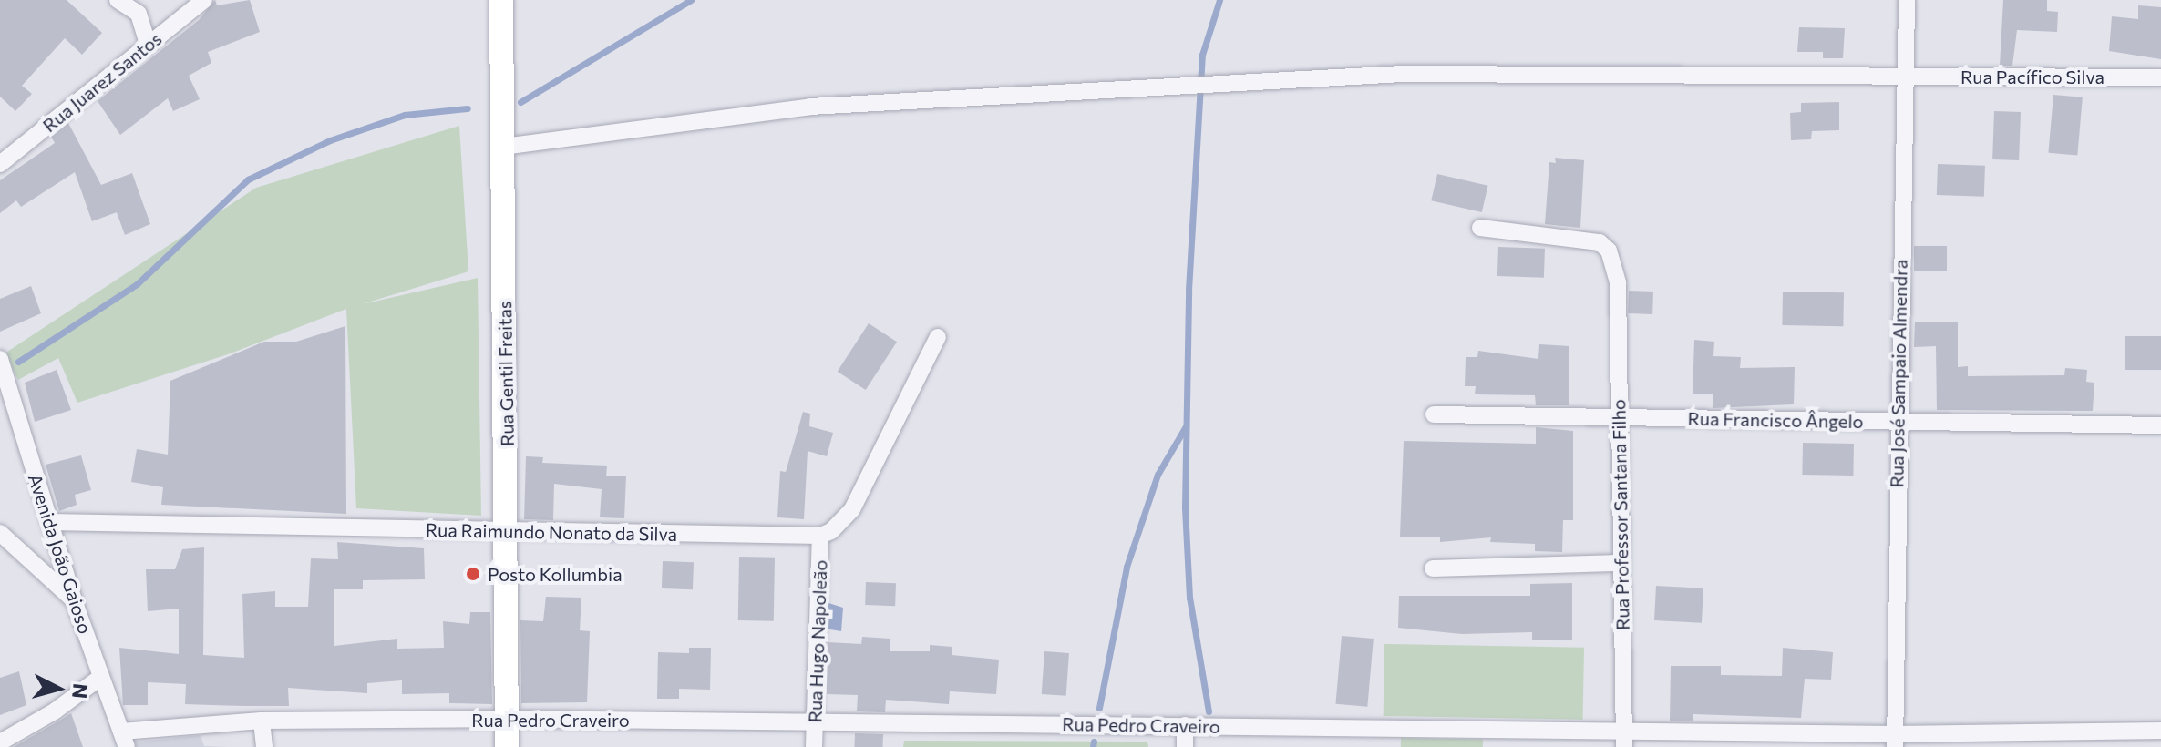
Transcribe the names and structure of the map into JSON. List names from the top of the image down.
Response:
{
  "streets": {
    "main road": ["Rua Gentil Freitas"],
    "street": [
      "Rua Pacífico Silva",
      "Rua Juarez Santos",
      "Rua José Sampaio Almendra",
      "Rua Francisco Ângelo",
      "Rua Professor Santana Filho",
      "Rua Raimundo Nonato da Silva",
      "Avenida João Gaioso",
      "Rua Hugo Napoleão",
      "Rua Pedro Craveiro"
    ]
  },
  "crossings": [
    ["Rua Pacífico Silva", "Rua Gentil Freitas"],
    ["Rua Pacífico Silva", "Rua José Sampaio Almendra"],
    ["Rua Gentil Freitas", "Rua Raimundo Nonato da Silva"],
    ["Rua Gentil Freitas", "Rua Pedro Craveiro"],
    ["Rua José Sampaio Almendra", "Rua Francisco Ângelo"],
    ["Rua José Sampaio Almendra", "Rua Pedro Craveiro"],
    ["Rua Francisco Ângelo", "Rua Professor Santana Filho"],
    ["Rua Professor Santana Filho", "Rua Pedro Craveiro"],
    ["Rua Raimundo Nonato da Silva", "Avenida João Gaioso"],
    ["Rua Raimundo Nonato da Silva", "Rua Hugo Napoleão"],
    ["Avenida João Gaioso", "Rua Pedro Craveiro"],
    ["Rua Hugo Napoleão", "Rua Pedro Craveiro"]
  ],
  "places": ["Posto Kollumbia"],
  "north": "right"
}
